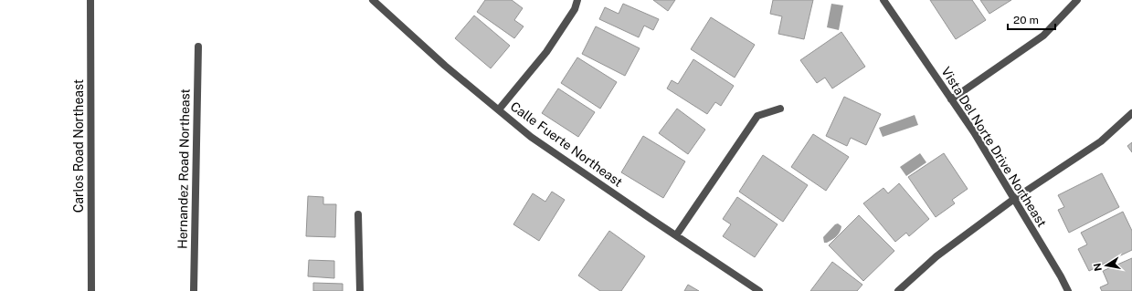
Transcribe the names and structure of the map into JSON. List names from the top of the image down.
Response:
{
  "streets": {
    "street": [
      "Calle Fuerte Northeast",
      "Carlos Road Northeast",
      "Vista Del Norte Drive Northeast",
      "Hernandez Road Northeast"
    ]
  },
  "scale_bar": "20 m",
  "north": "left"
}
